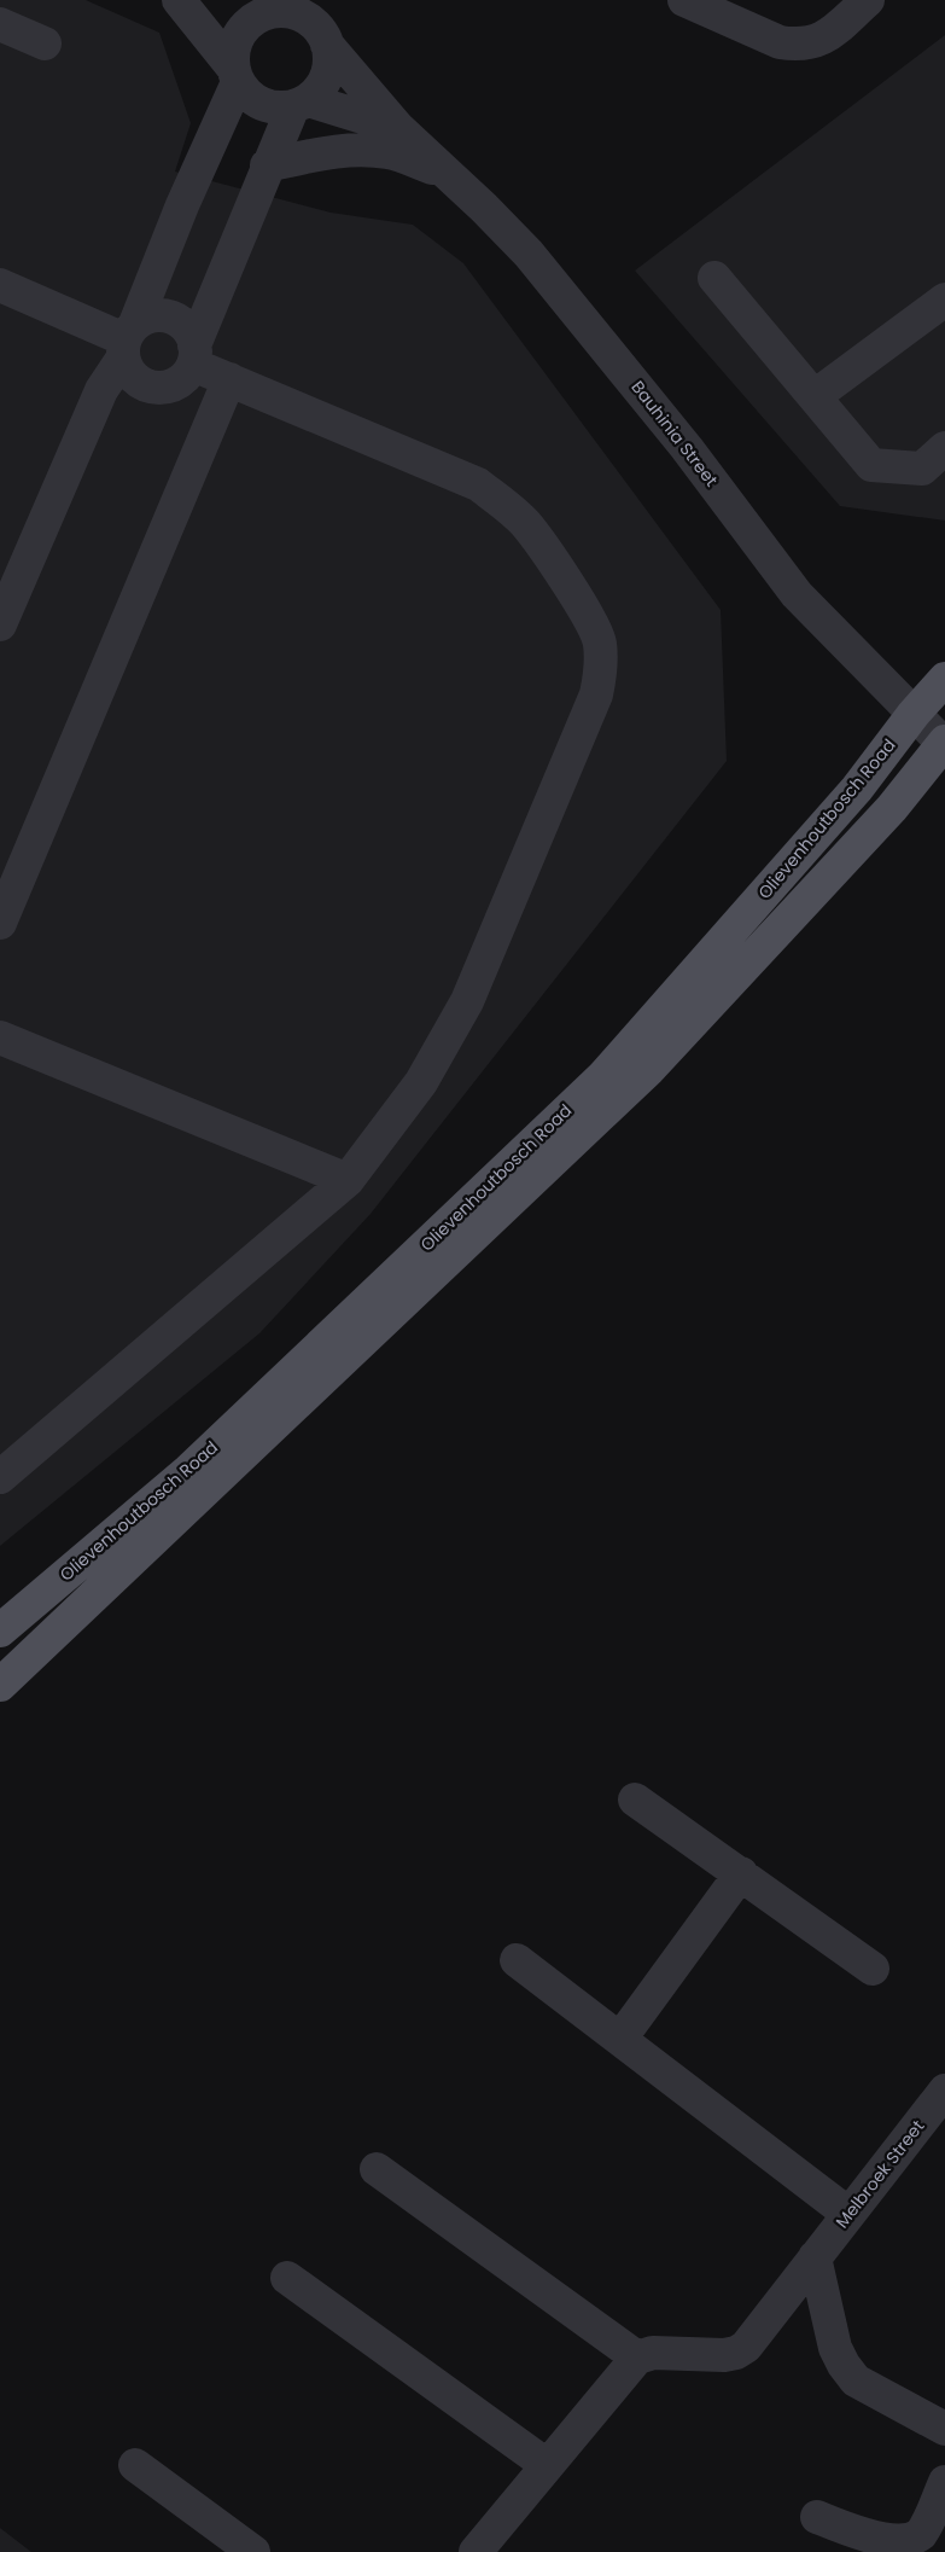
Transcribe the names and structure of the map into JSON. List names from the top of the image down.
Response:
{
  "streets": {
    "main road": ["Olievenhoutbosch Road"],
    "street": ["Bauhinia Street", "Melbroek Street"]
  },
  "crossings": [
    ["Bauhinia Street", "Olievenhoutbosch Road"]
  ]
}
